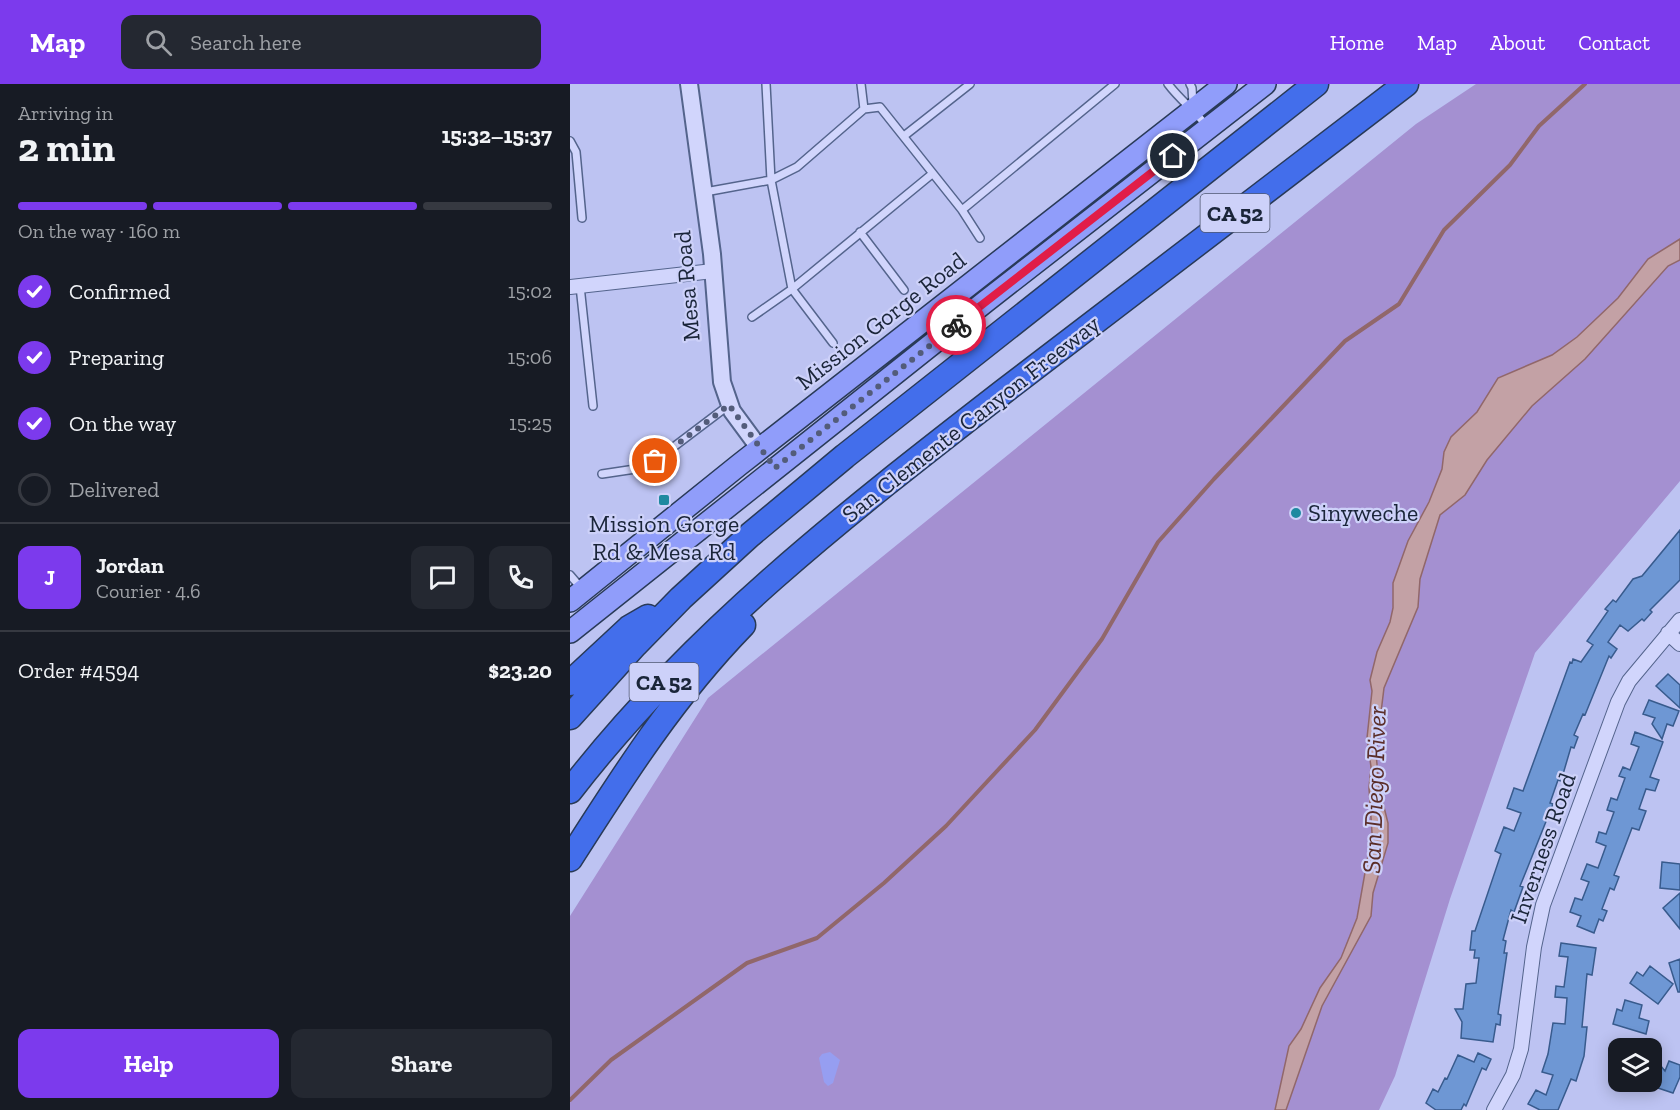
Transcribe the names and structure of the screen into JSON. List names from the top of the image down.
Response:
{
  "streets": {
    "highway": ["CA 52", "San Clemente Canyon Freeway"],
    "main road": ["Mesa Road", "Mission Gorge Road"],
    "street": ["Inverness Road"]
  },
  "crossings": [
    ["Mesa Road", "Mission Gorge Road"]
  ],
  "water": ["San Diego River"],
  "places": {
    "transit": ["Mission Gorge Rd & Mesa Rd"],
    "other": ["Sinyweche"]
  },
  "page": {
    "header": "Map",
    "search": "Search here",
    "nav": [
      "Home",
      "Map",
      "About",
      "Contact"
    ],
    "heading": ["2 min", "Arriving in", "15:32–15:37"],
    "panel": [
      "Jordan",
      "Courier · 4.6",
      "Order #4594",
      "$23.20"
    ],
    "bar": "On the way · 160 m",
    "list": [
      ["Confirmed", "15:02"],
      ["Preparing", "15:06"],
      ["On the way", "15:25"],
      "Delivered"
    ],
    "round": "J",
    "buttons": ["Help", "Share"]
  }
}
